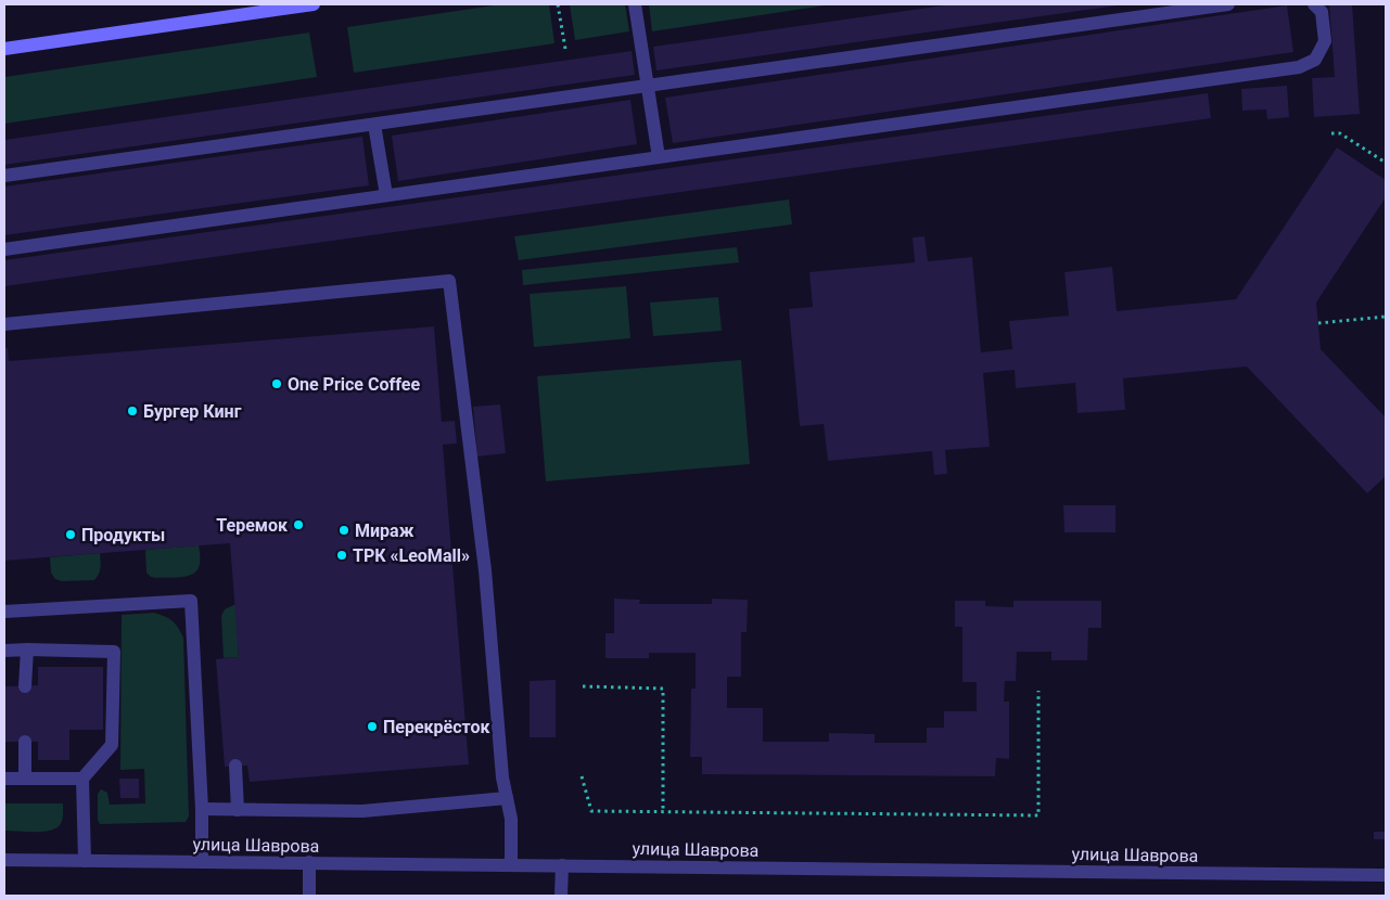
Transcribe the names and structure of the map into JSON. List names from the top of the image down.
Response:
{
  "streets": {
    "street": ["улица Шаврова"]
  },
  "places": [
    "One Price Coffee",
    "Бургер Кинг",
    "Теремок",
    "Мираж",
    "Продукты",
    "ТРК «LeoMall»",
    "Перекрёсток"
  ]
}
